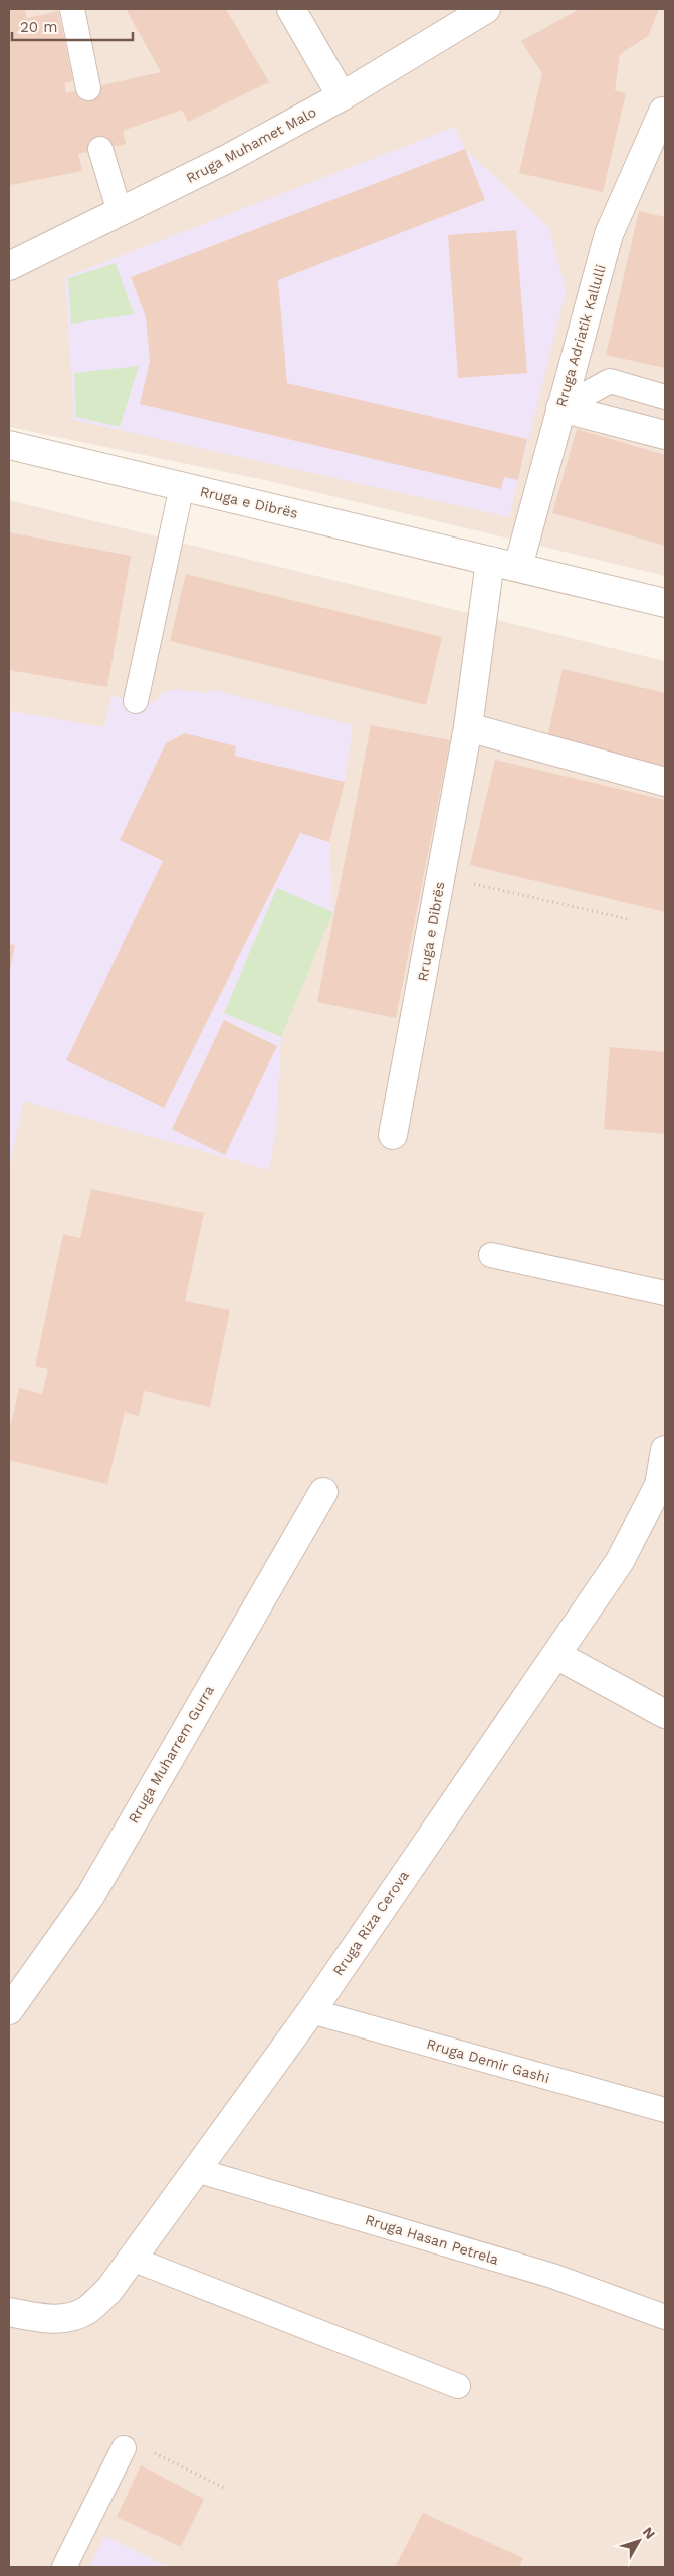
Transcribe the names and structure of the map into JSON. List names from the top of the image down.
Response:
{
  "streets": {
    "street": [
      "Rruga Muhamet Malo",
      "Rruga Adriatik Kallulli",
      "Rruga e Dibrës",
      "Rruga Muharrem Gurra",
      "Rruga Riza Cerova"
    ],
    "lane": ["Rruga Demir Gashi", "Rruga Hasan Petrela"]
  },
  "crossings": [
    ["Rruga Adriatik Kallulli", "Rruga e Dibrës"],
    ["Rruga Riza Cerova", "Rruga Demir Gashi"],
    ["Rruga Riza Cerova", "Rruga Hasan Petrela"]
  ],
  "scale_bar": "20 m",
  "north": "top right"
}
